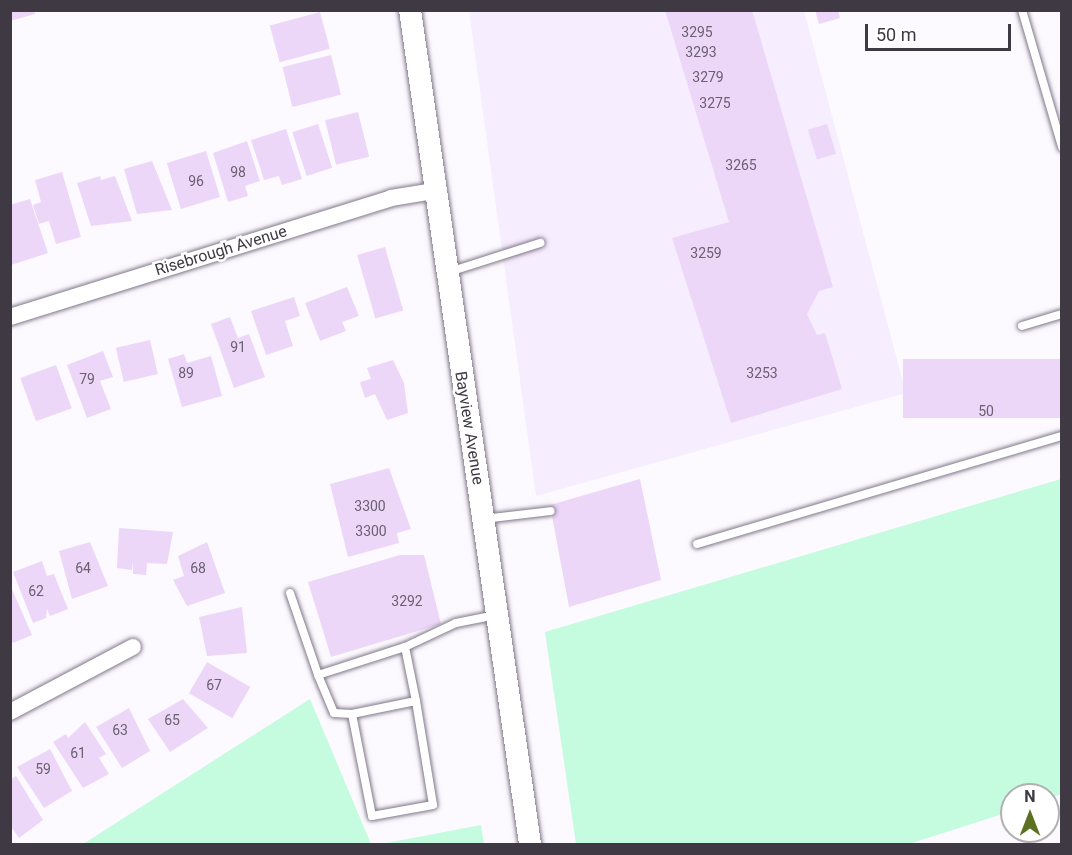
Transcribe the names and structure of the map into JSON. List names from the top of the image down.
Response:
{
  "streets": {
    "main road": ["Bayview Avenue"],
    "street": ["Risebrough Avenue"]
  },
  "crossings": [
    ["Risebrough Avenue", "Bayview Avenue"]
  ],
  "house_numbers": [
    "3295",
    "3293",
    "3279",
    "3275",
    "3265",
    "98",
    "96",
    "3259",
    "91",
    "89",
    "3253",
    "79",
    "50",
    "3300",
    "3300",
    "64",
    "68",
    "62",
    "3292",
    "67",
    "65",
    "63",
    "61",
    "59"
  ],
  "scale_bar": "50 m",
  "north": "top"
}
